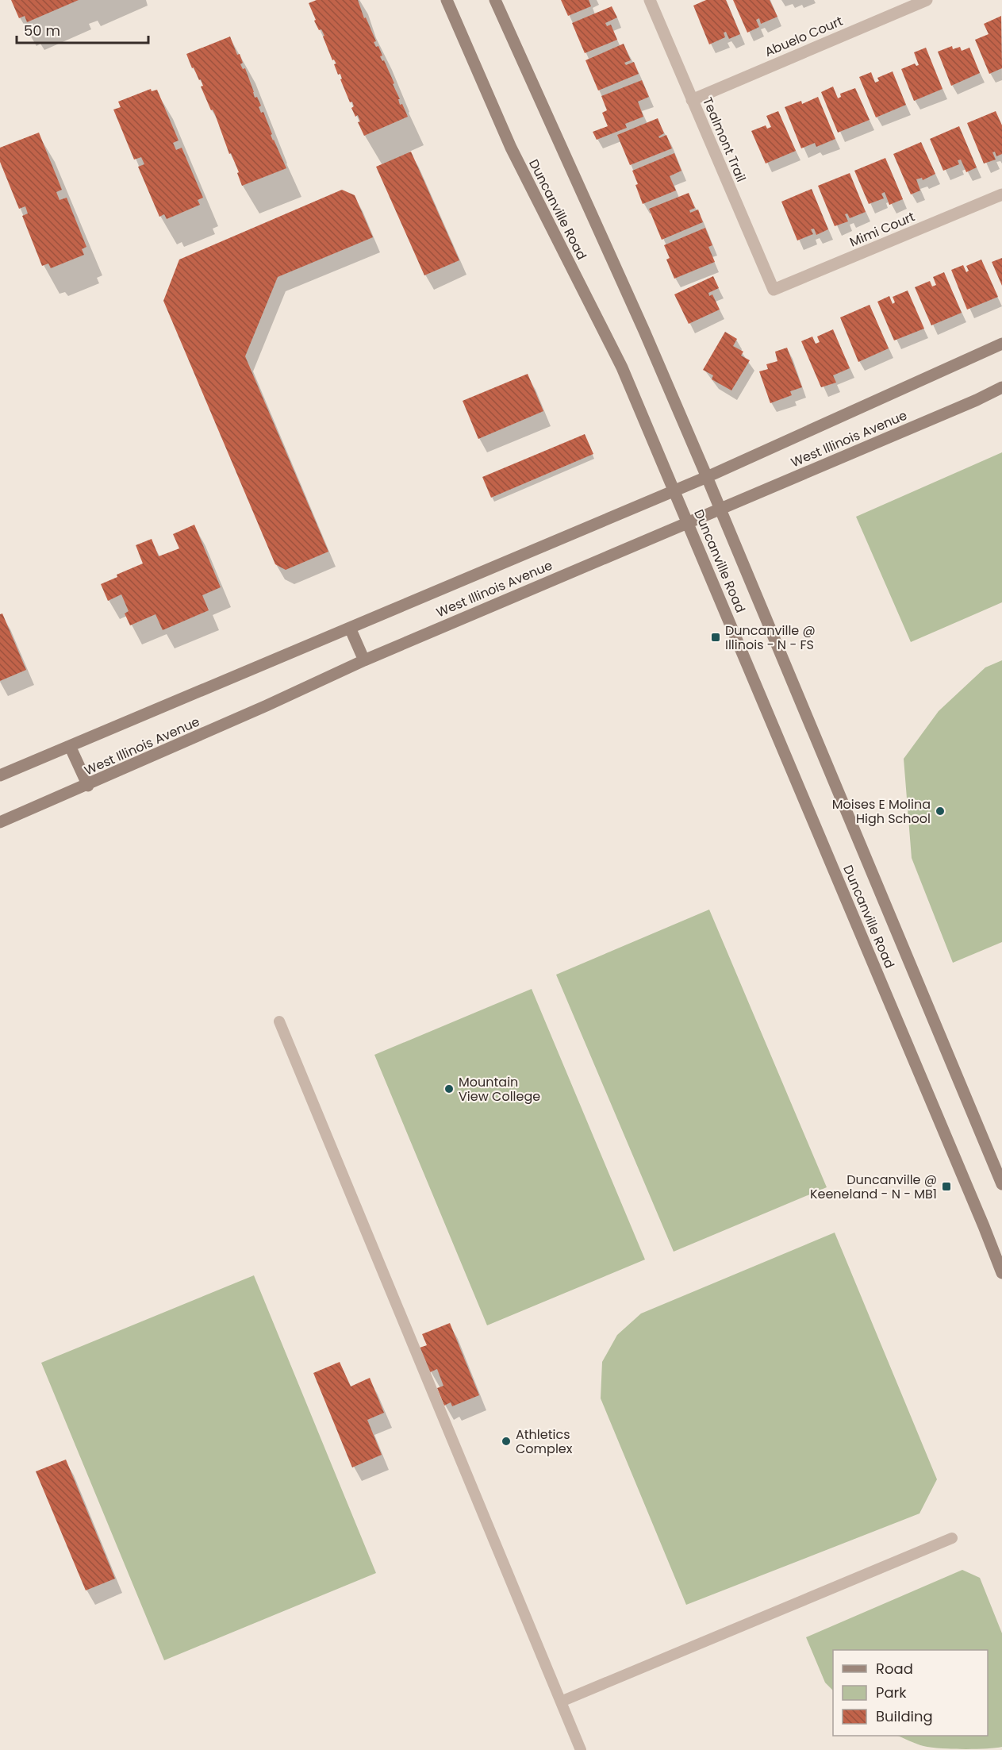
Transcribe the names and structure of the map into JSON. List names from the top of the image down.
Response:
{
  "streets": {
    "main road": ["Duncanville Road", "West Illinois Avenue"],
    "street": ["Abuelo Court", "Tealmont Trail", "Mimi Court"]
  },
  "crossings": [
    ["Abuelo Court", "Tealmont Trail"],
    ["Tealmont Trail", "Mimi Court"],
    ["Duncanville Road", "West Illinois Avenue"]
  ],
  "places": {
    "transit": ["Duncanville @ Illinois - N - FS", "Duncanville @ Keeneland - N - MB1"],
    "other": ["Moises E Molina High School", "Mountain View College", "Athletics Complex"]
  },
  "legend": ["Road", "Park", "Building"],
  "scale_bar": "50 m"
}
